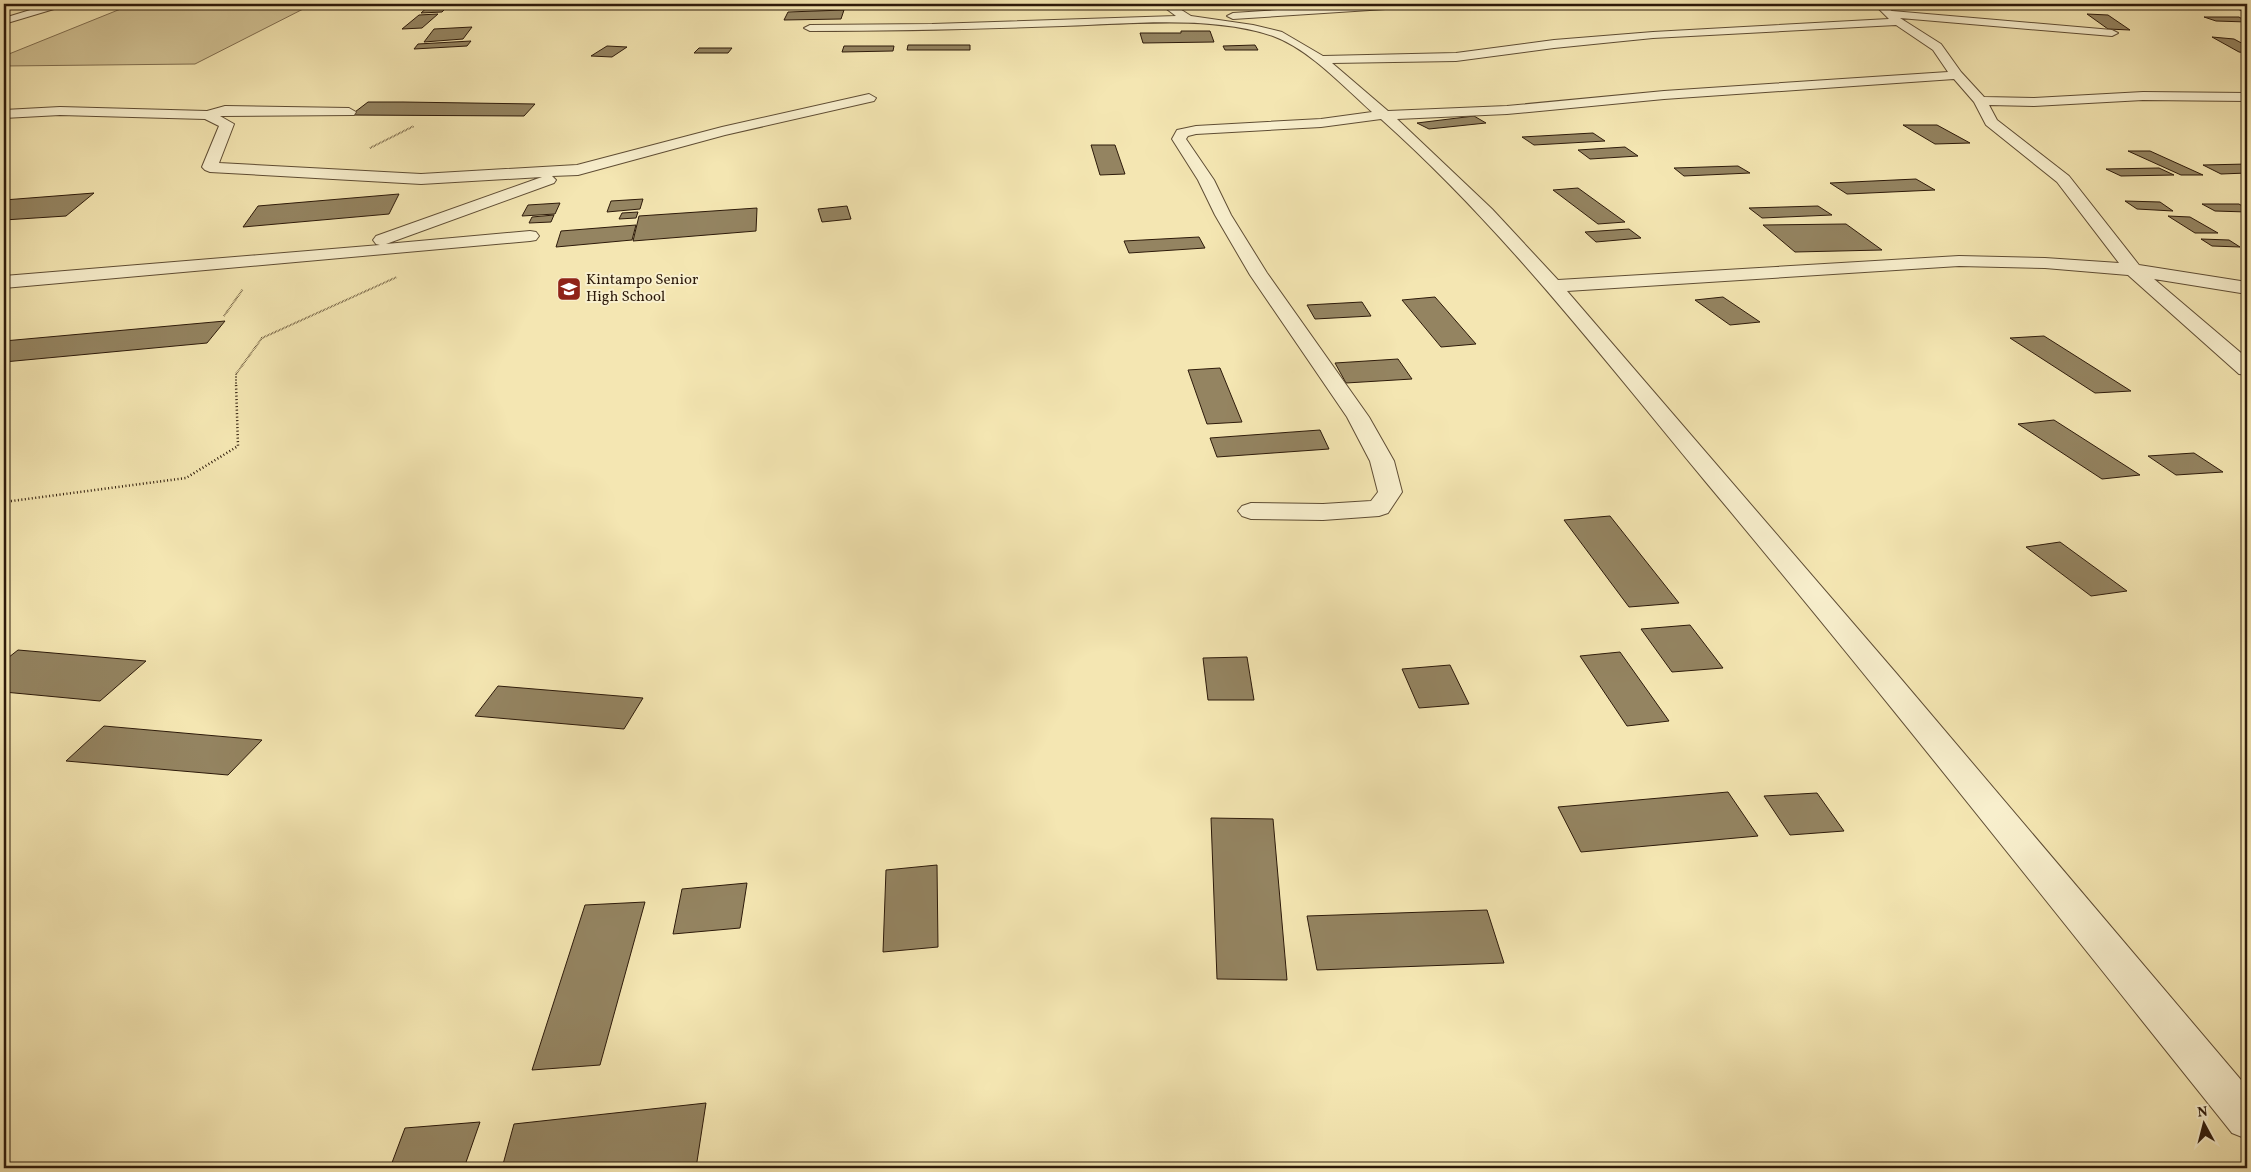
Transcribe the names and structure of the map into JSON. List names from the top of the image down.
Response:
{
  "places": {
    "school or university": ["Kintampo Senior High School"]
  },
  "north": "top"
}
